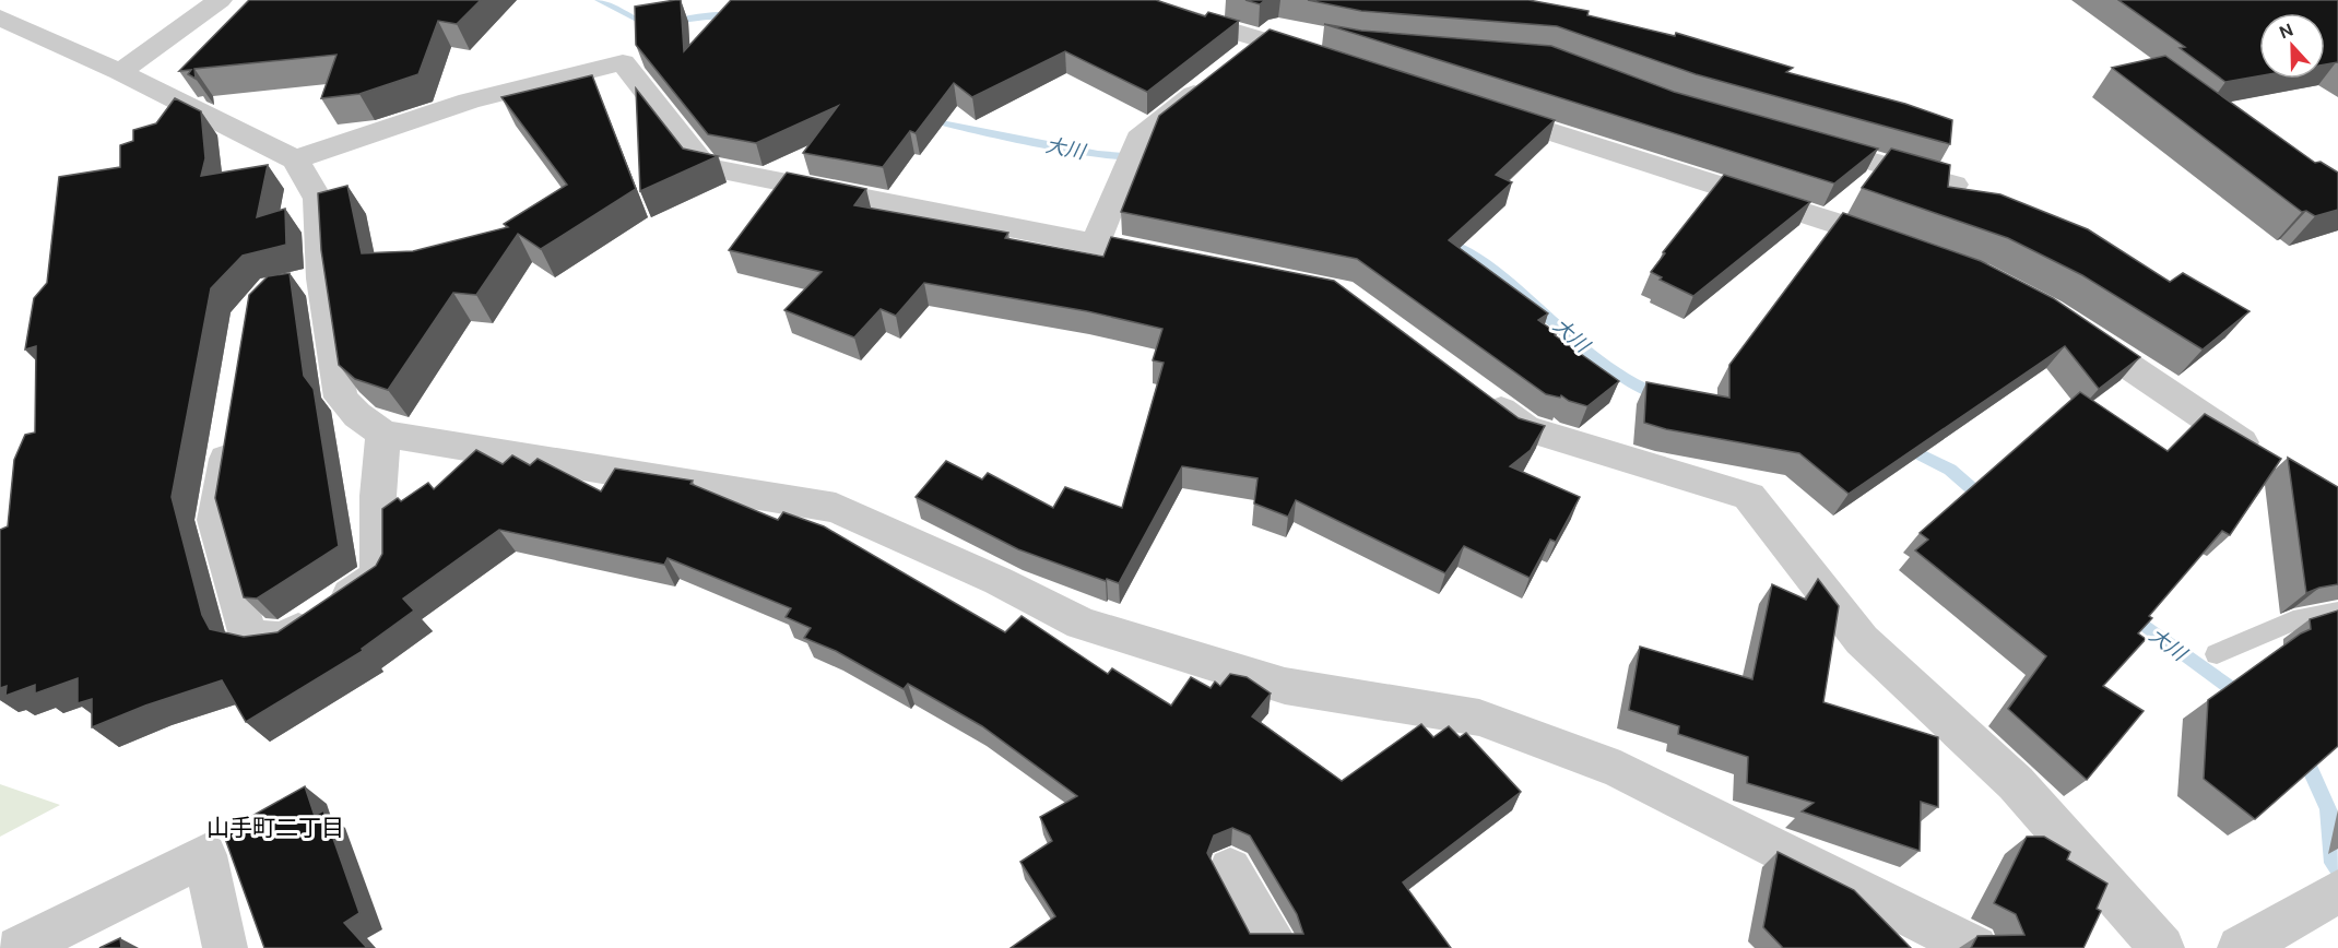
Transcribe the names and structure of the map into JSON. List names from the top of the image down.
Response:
{
  "districts": ["山手町二丁目"],
  "water": ["大川"],
  "north": "top"
}
